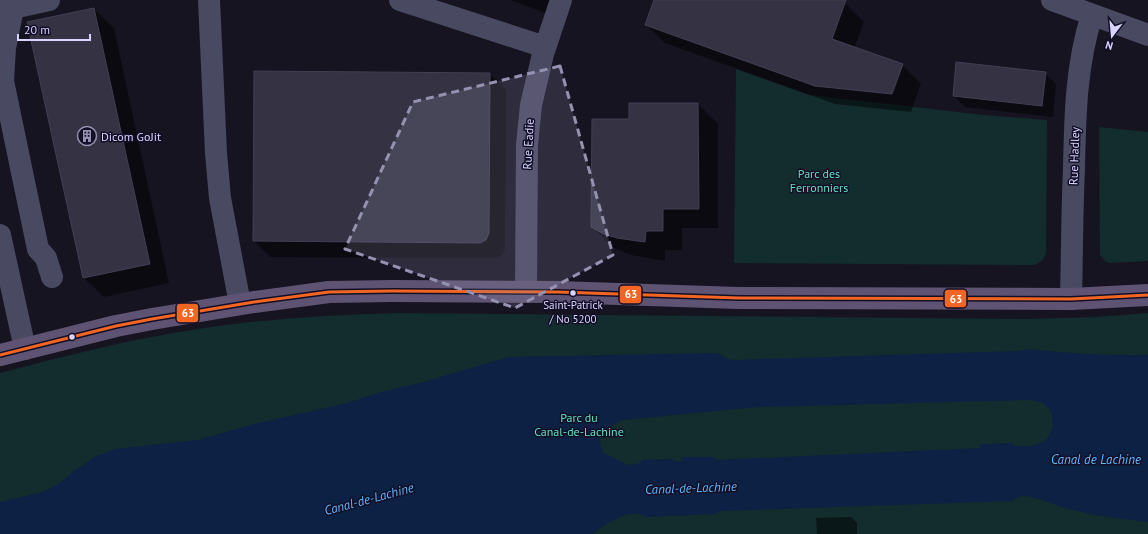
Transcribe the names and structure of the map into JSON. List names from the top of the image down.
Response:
{
  "streets": {
    "street": ["Rue Eadie", "Rue Hadley"]
  },
  "water": ["Canal de Lachine", "Canal-de-Lachine"],
  "parks": ["Parc des Ferronniers", "Parc du Canal-de-Lachine"],
  "places": {
    "building": ["Dicom GoJit"],
    "other": ["Saint-Patrick / No 5200"]
  },
  "lines": ["transit line 63"],
  "scale_bar": "20 m",
  "north": "bottom"
}
